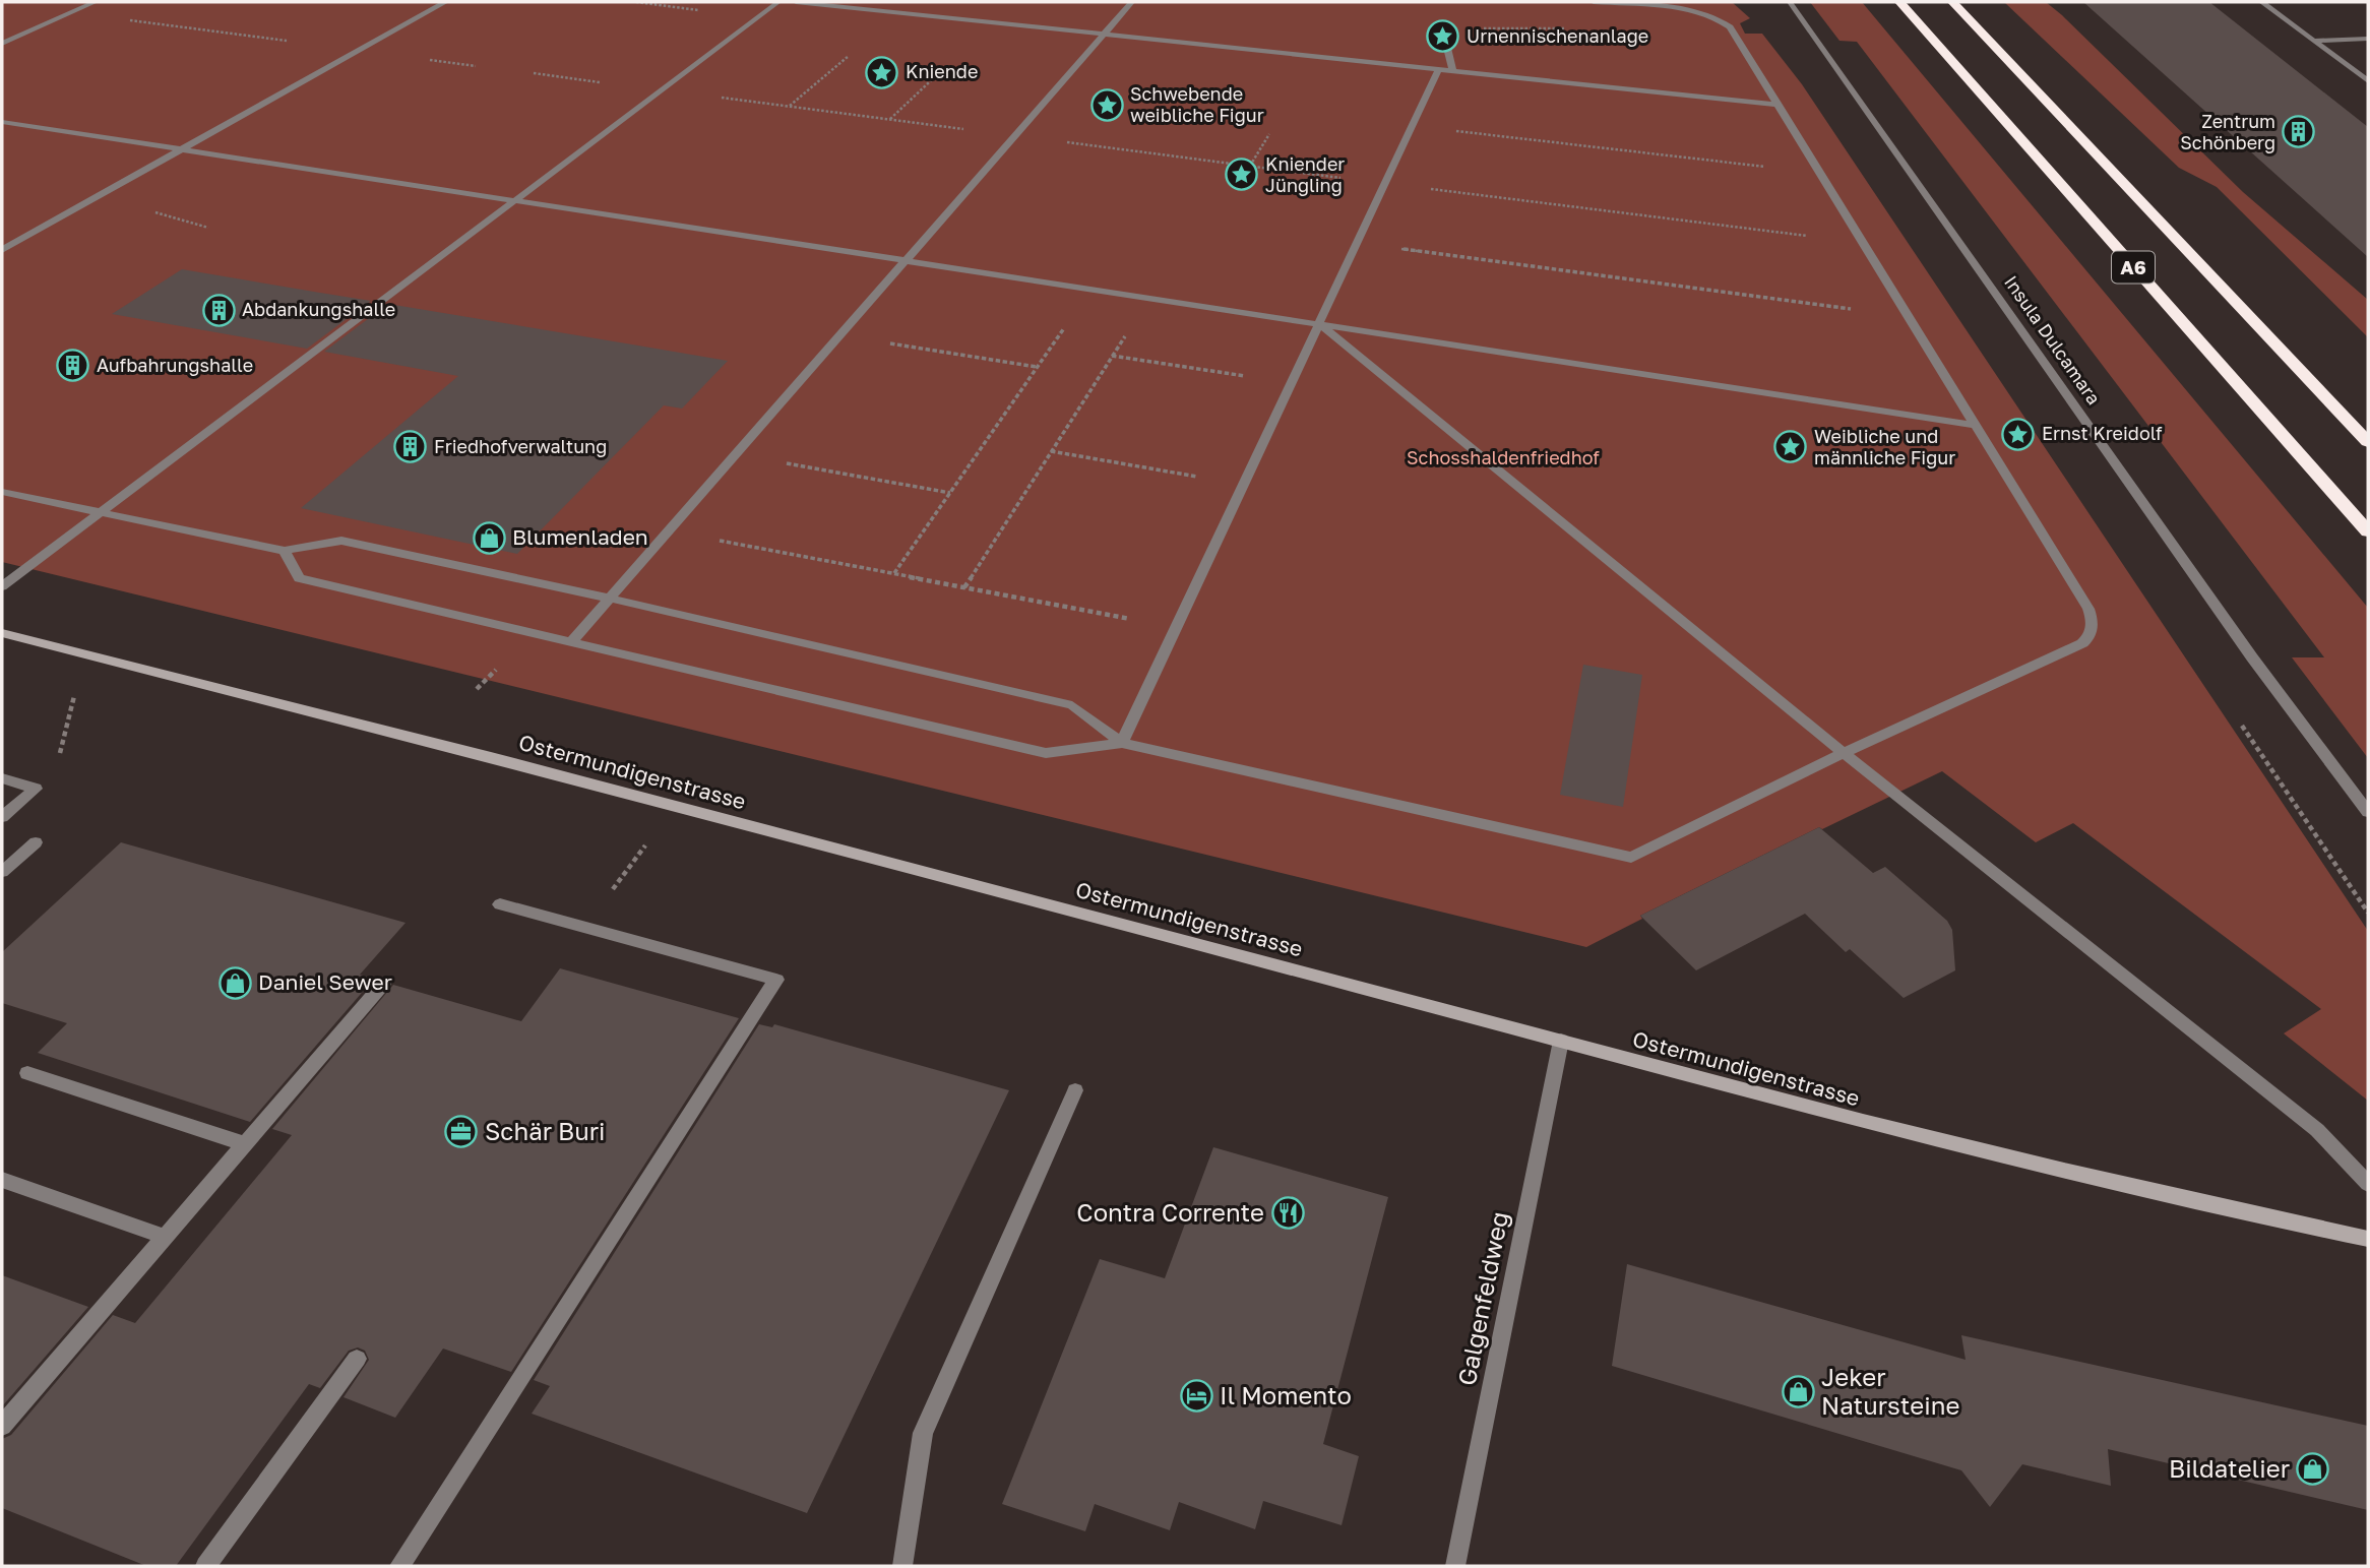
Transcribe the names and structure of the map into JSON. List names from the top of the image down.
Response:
{
  "streets": {
    "highway": ["A6"],
    "main road": ["Ostermundigenstrasse"],
    "street": ["Insula Dulcamara", "Galgenfeldweg"]
  },
  "crossings": [
    ["Ostermundigenstrasse", "Galgenfeldweg"]
  ],
  "parks": ["Schosshaldenfriedhof"],
  "places": {
    "place": [
      "Urnennischenanlage",
      "Kniende",
      "Schwebende weibliche Figur",
      "Kniender Jüngling",
      "Ernst Kreidolf",
      "Weibliche und männliche Figur"
    ],
    "building": [
      "Zentrum Schönberg",
      "Abdankungshalle",
      "Aufbahrungshalle",
      "Friedhofverwaltung"
    ],
    "shop": [
      "Blumenladen",
      "Daniel Sewer",
      "Jeker Natursteine",
      "Bildatelier"
    ],
    "office": ["Schär Buri"],
    "restaurant": ["Contra Corrente"],
    "hotel": ["Il Momento"]
  }
}
